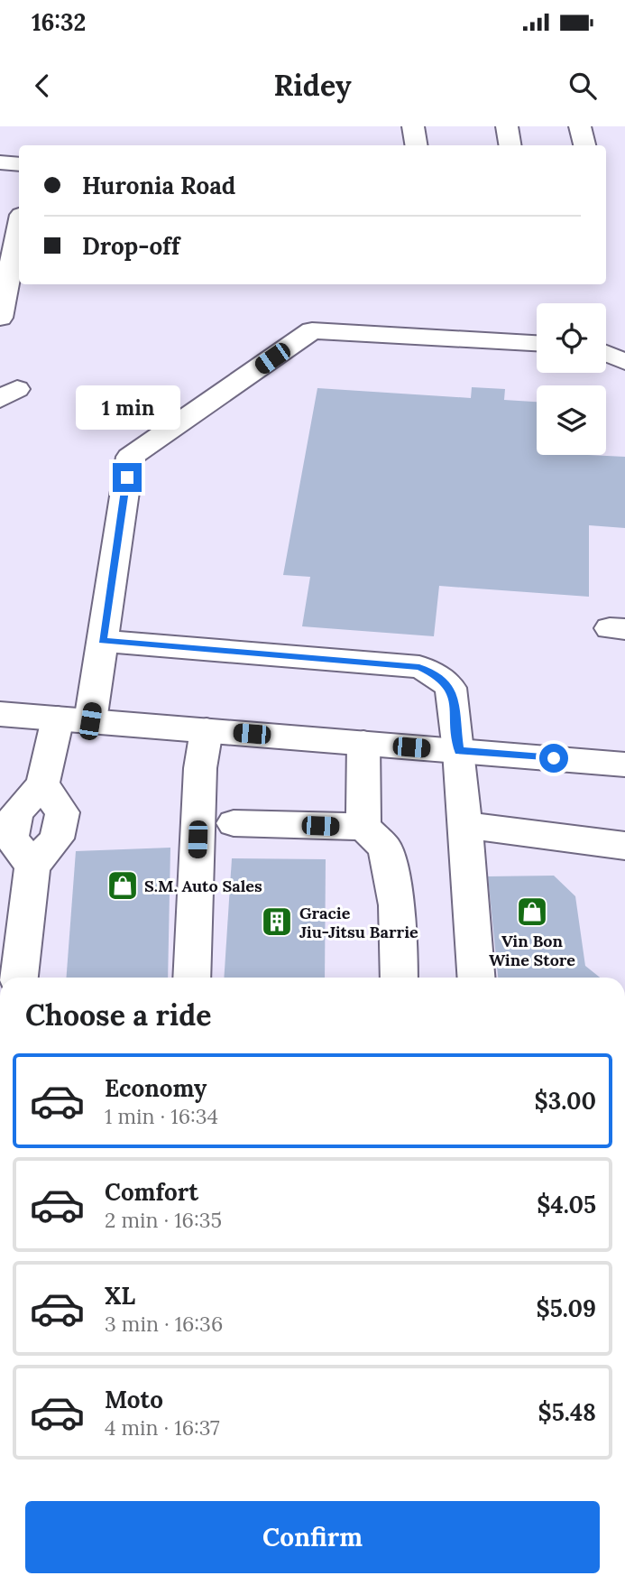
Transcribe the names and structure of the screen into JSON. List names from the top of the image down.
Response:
{
  "places": {
    "shop": ["S.M. Auto Sales", "Vin Bon Wine Store"],
    "building": ["Gracie Jiu-Jitsu Barrie"]
  },
  "page": {
    "status": "16:32",
    "header": "Ridey",
    "banner": ["Huronia Road", "Drop-off"],
    "bubble": "1 min",
    "heading": "Choose a ride",
    "list": [
      {
        "name": "Economy",
        "note": "1 min · 16:34",
        "value": "$3.00"
      },
      {
        "name": "Comfort",
        "note": "2 min · 16:35",
        "value": "$4.05"
      },
      {
        "name": "XL",
        "note": "3 min · 16:36",
        "value": "$5.09"
      },
      {
        "name": "Moto",
        "note": "4 min · 16:37",
        "value": "$5.48"
      }
    ],
    "buttons": "Confirm"
  }
}
